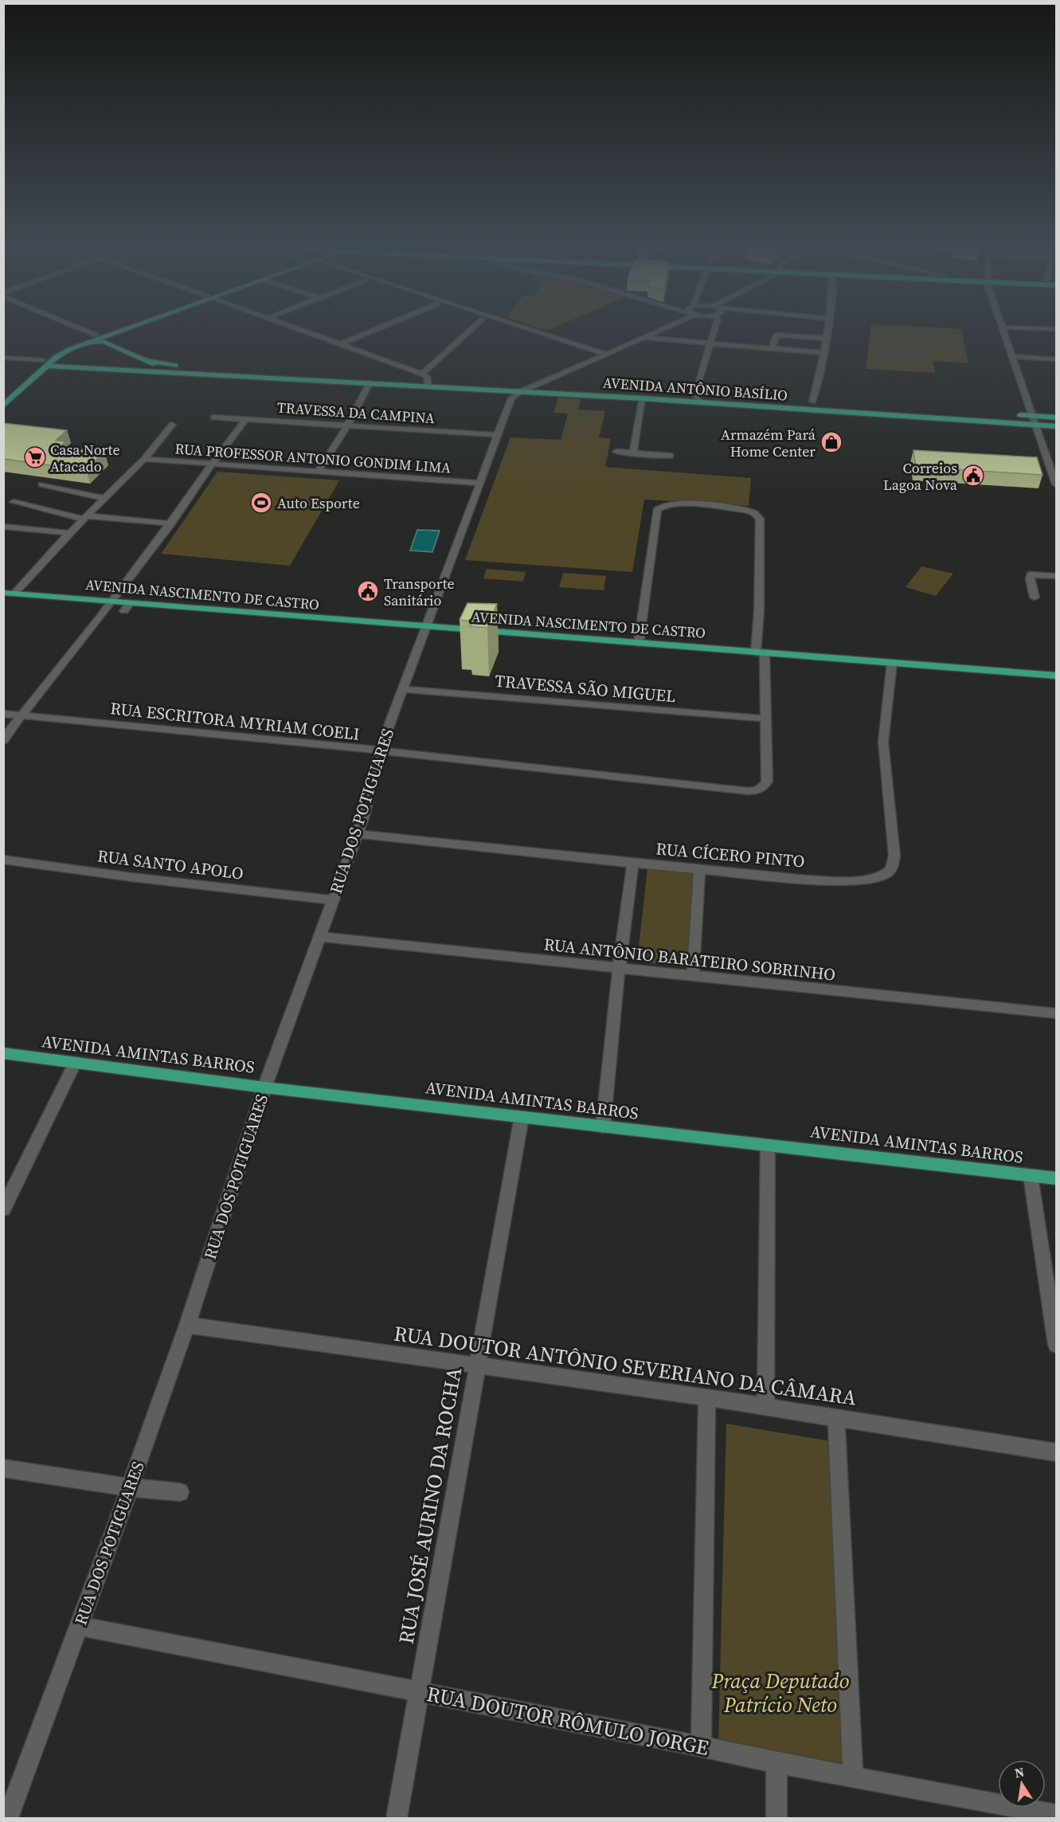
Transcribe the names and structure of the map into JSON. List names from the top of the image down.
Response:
{
  "streets": {
    "main road": ["AVENIDA ANTÔNIO BASÍLIO", "AVENIDA NASCIMENTO DE CASTRO", "AVENIDA AMINTAS BARROS"],
    "street": [
      "TRAVESSA DA CAMPINA",
      "RUA PROFESSOR ANTONIO GONDIM LIMA",
      "TRAVESSA SÃO MIGUEL",
      "RUA ESCRITORA MYRIAM COELI",
      "RUA DOS POTIGUARES",
      "RUA CÍCERO PINTO",
      "RUA SANTO APOLO",
      "RUA ANTÔNIO BARATEIRO SOBRINHO",
      "RUA DOUTOR ANTÔNIO SEVERIANO DA CÂMARA",
      "RUA JOSÉ AURINO DA ROCHA",
      "RUA DOUTOR RÔMULO JORGE"
    ]
  },
  "crossings": [
    ["AVENIDA ANTÔNIO BASÍLIO", "RUA DOS POTIGUARES"],
    ["TRAVESSA DA CAMPINA", "RUA DOS POTIGUARES"],
    ["RUA PROFESSOR ANTONIO GONDIM LIMA", "RUA DOS POTIGUARES"],
    ["AVENIDA NASCIMENTO DE CASTRO", "RUA DOS POTIGUARES"],
    ["AVENIDA NASCIMENTO DE CASTRO", "RUA CÍCERO PINTO"],
    ["TRAVESSA SÃO MIGUEL", "RUA ESCRITORA MYRIAM COELI"],
    ["TRAVESSA SÃO MIGUEL", "RUA DOS POTIGUARES"],
    ["RUA ESCRITORA MYRIAM COELI", "RUA DOS POTIGUARES"],
    ["RUA DOS POTIGUARES", "RUA CÍCERO PINTO"],
    ["RUA DOS POTIGUARES", "RUA SANTO APOLO"],
    ["RUA DOS POTIGUARES", "RUA ANTÔNIO BARATEIRO SOBRINHO"],
    ["RUA DOS POTIGUARES", "AVENIDA AMINTAS BARROS"],
    ["RUA DOS POTIGUARES", "RUA DOUTOR ANTÔNIO SEVERIANO DA CÂMARA"],
    ["RUA DOS POTIGUARES", "RUA DOUTOR RÔMULO JORGE"],
    ["AVENIDA AMINTAS BARROS", "RUA JOSÉ AURINO DA ROCHA"],
    ["RUA DOUTOR ANTÔNIO SEVERIANO DA CÂMARA", "RUA JOSÉ AURINO DA ROCHA"],
    ["RUA JOSÉ AURINO DA ROCHA", "RUA DOUTOR RÔMULO JORGE"]
  ],
  "parks": ["Praça Deputado Patrício Neto"],
  "places": {
    "shop": ["Armazém Pará Home Center"],
    "supermarket": ["Casa Norte Atacado"],
    "public building": ["Correios Lagoa Nova", "Transporte Sanitário"],
    "sports": ["Auto Esporte"]
  },
  "north": "top"
}
